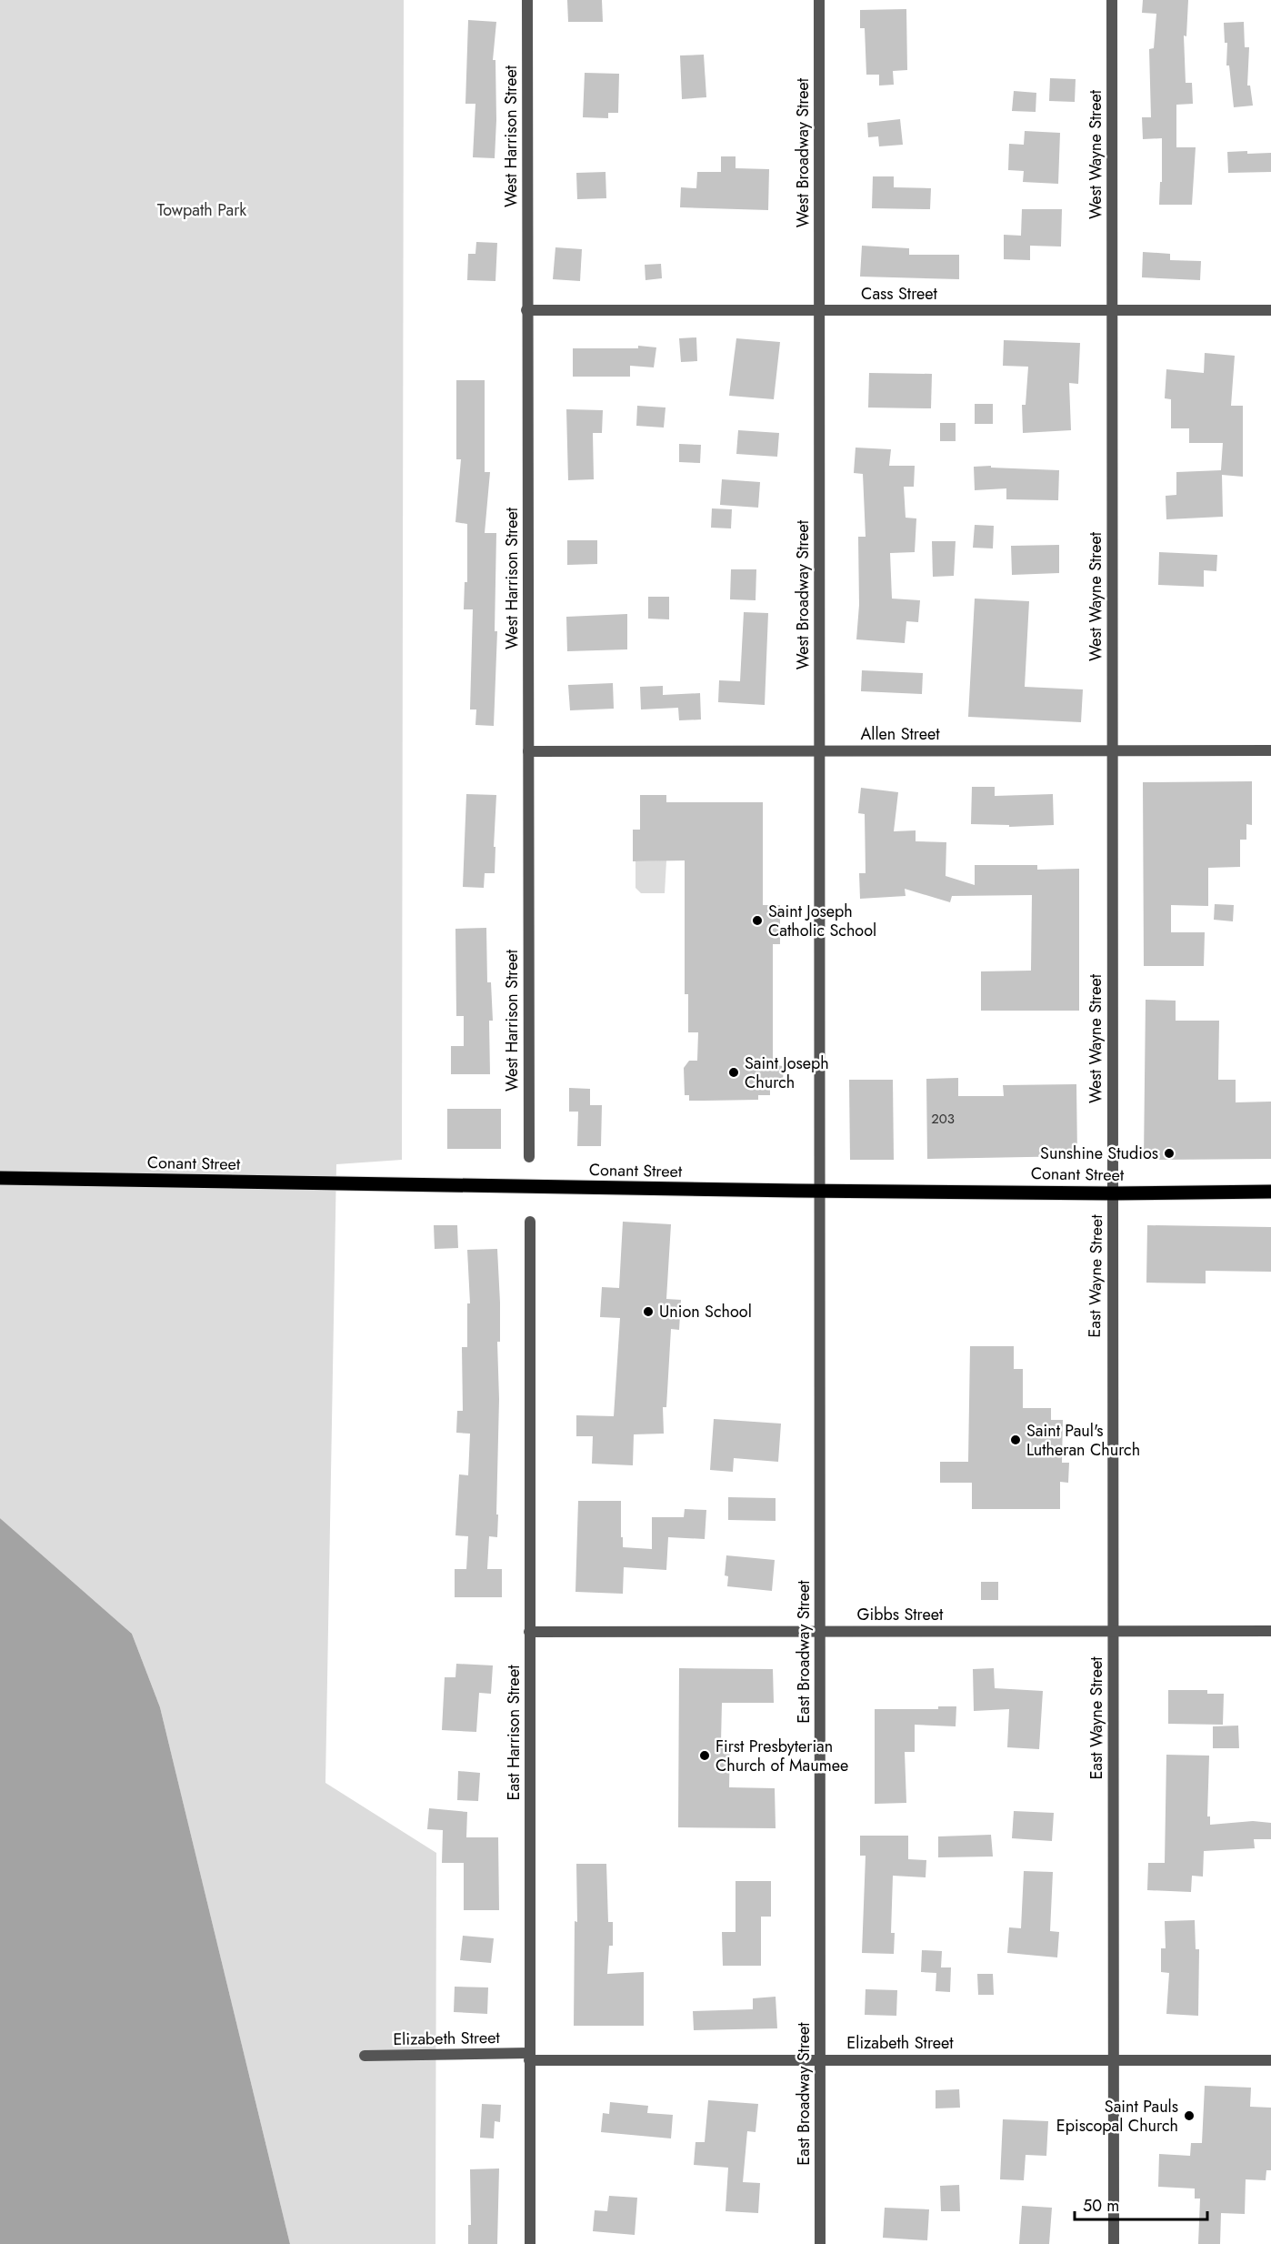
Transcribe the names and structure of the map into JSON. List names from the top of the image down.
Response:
{
  "streets": {
    "main road": ["Conant Street"],
    "street": [
      "West Harrison Street",
      "West Broadway Street",
      "West Wayne Street",
      "Cass Street",
      "Allen Street",
      "East Wayne Street",
      "Gibbs Street",
      "East Broadway Street",
      "East Harrison Street",
      "Elizabeth Street"
    ]
  },
  "crossings": [
    ["West Harrison Street", "Cass Street"],
    ["West Harrison Street", "Allen Street"],
    ["West Broadway Street", "Cass Street"],
    ["West Broadway Street", "Allen Street"],
    ["West Broadway Street", "Conant Street"],
    ["West Broadway Street", "East Broadway Street"],
    ["West Wayne Street", "Cass Street"],
    ["West Wayne Street", "Allen Street"],
    ["West Wayne Street", "Conant Street"],
    ["West Wayne Street", "East Wayne Street"],
    ["Conant Street", "East Wayne Street"],
    ["Conant Street", "East Broadway Street"],
    ["East Wayne Street", "Gibbs Street"],
    ["East Wayne Street", "Elizabeth Street"],
    ["Gibbs Street", "East Broadway Street"],
    ["Gibbs Street", "East Harrison Street"],
    ["East Broadway Street", "Elizabeth Street"],
    ["East Harrison Street", "Elizabeth Street"]
  ],
  "parks": ["Towpath Park"],
  "places": [
    "Saint Joseph Catholic School",
    "Saint Joseph Church",
    "Sunshine Studios",
    "Union School",
    "Saint Paul's Lutheran Church",
    "First Presbyterian Church of Maumee",
    "Saint Pauls Episcopal Church"
  ],
  "house_numbers": ["203"],
  "scale_bar": "50 m"
}
